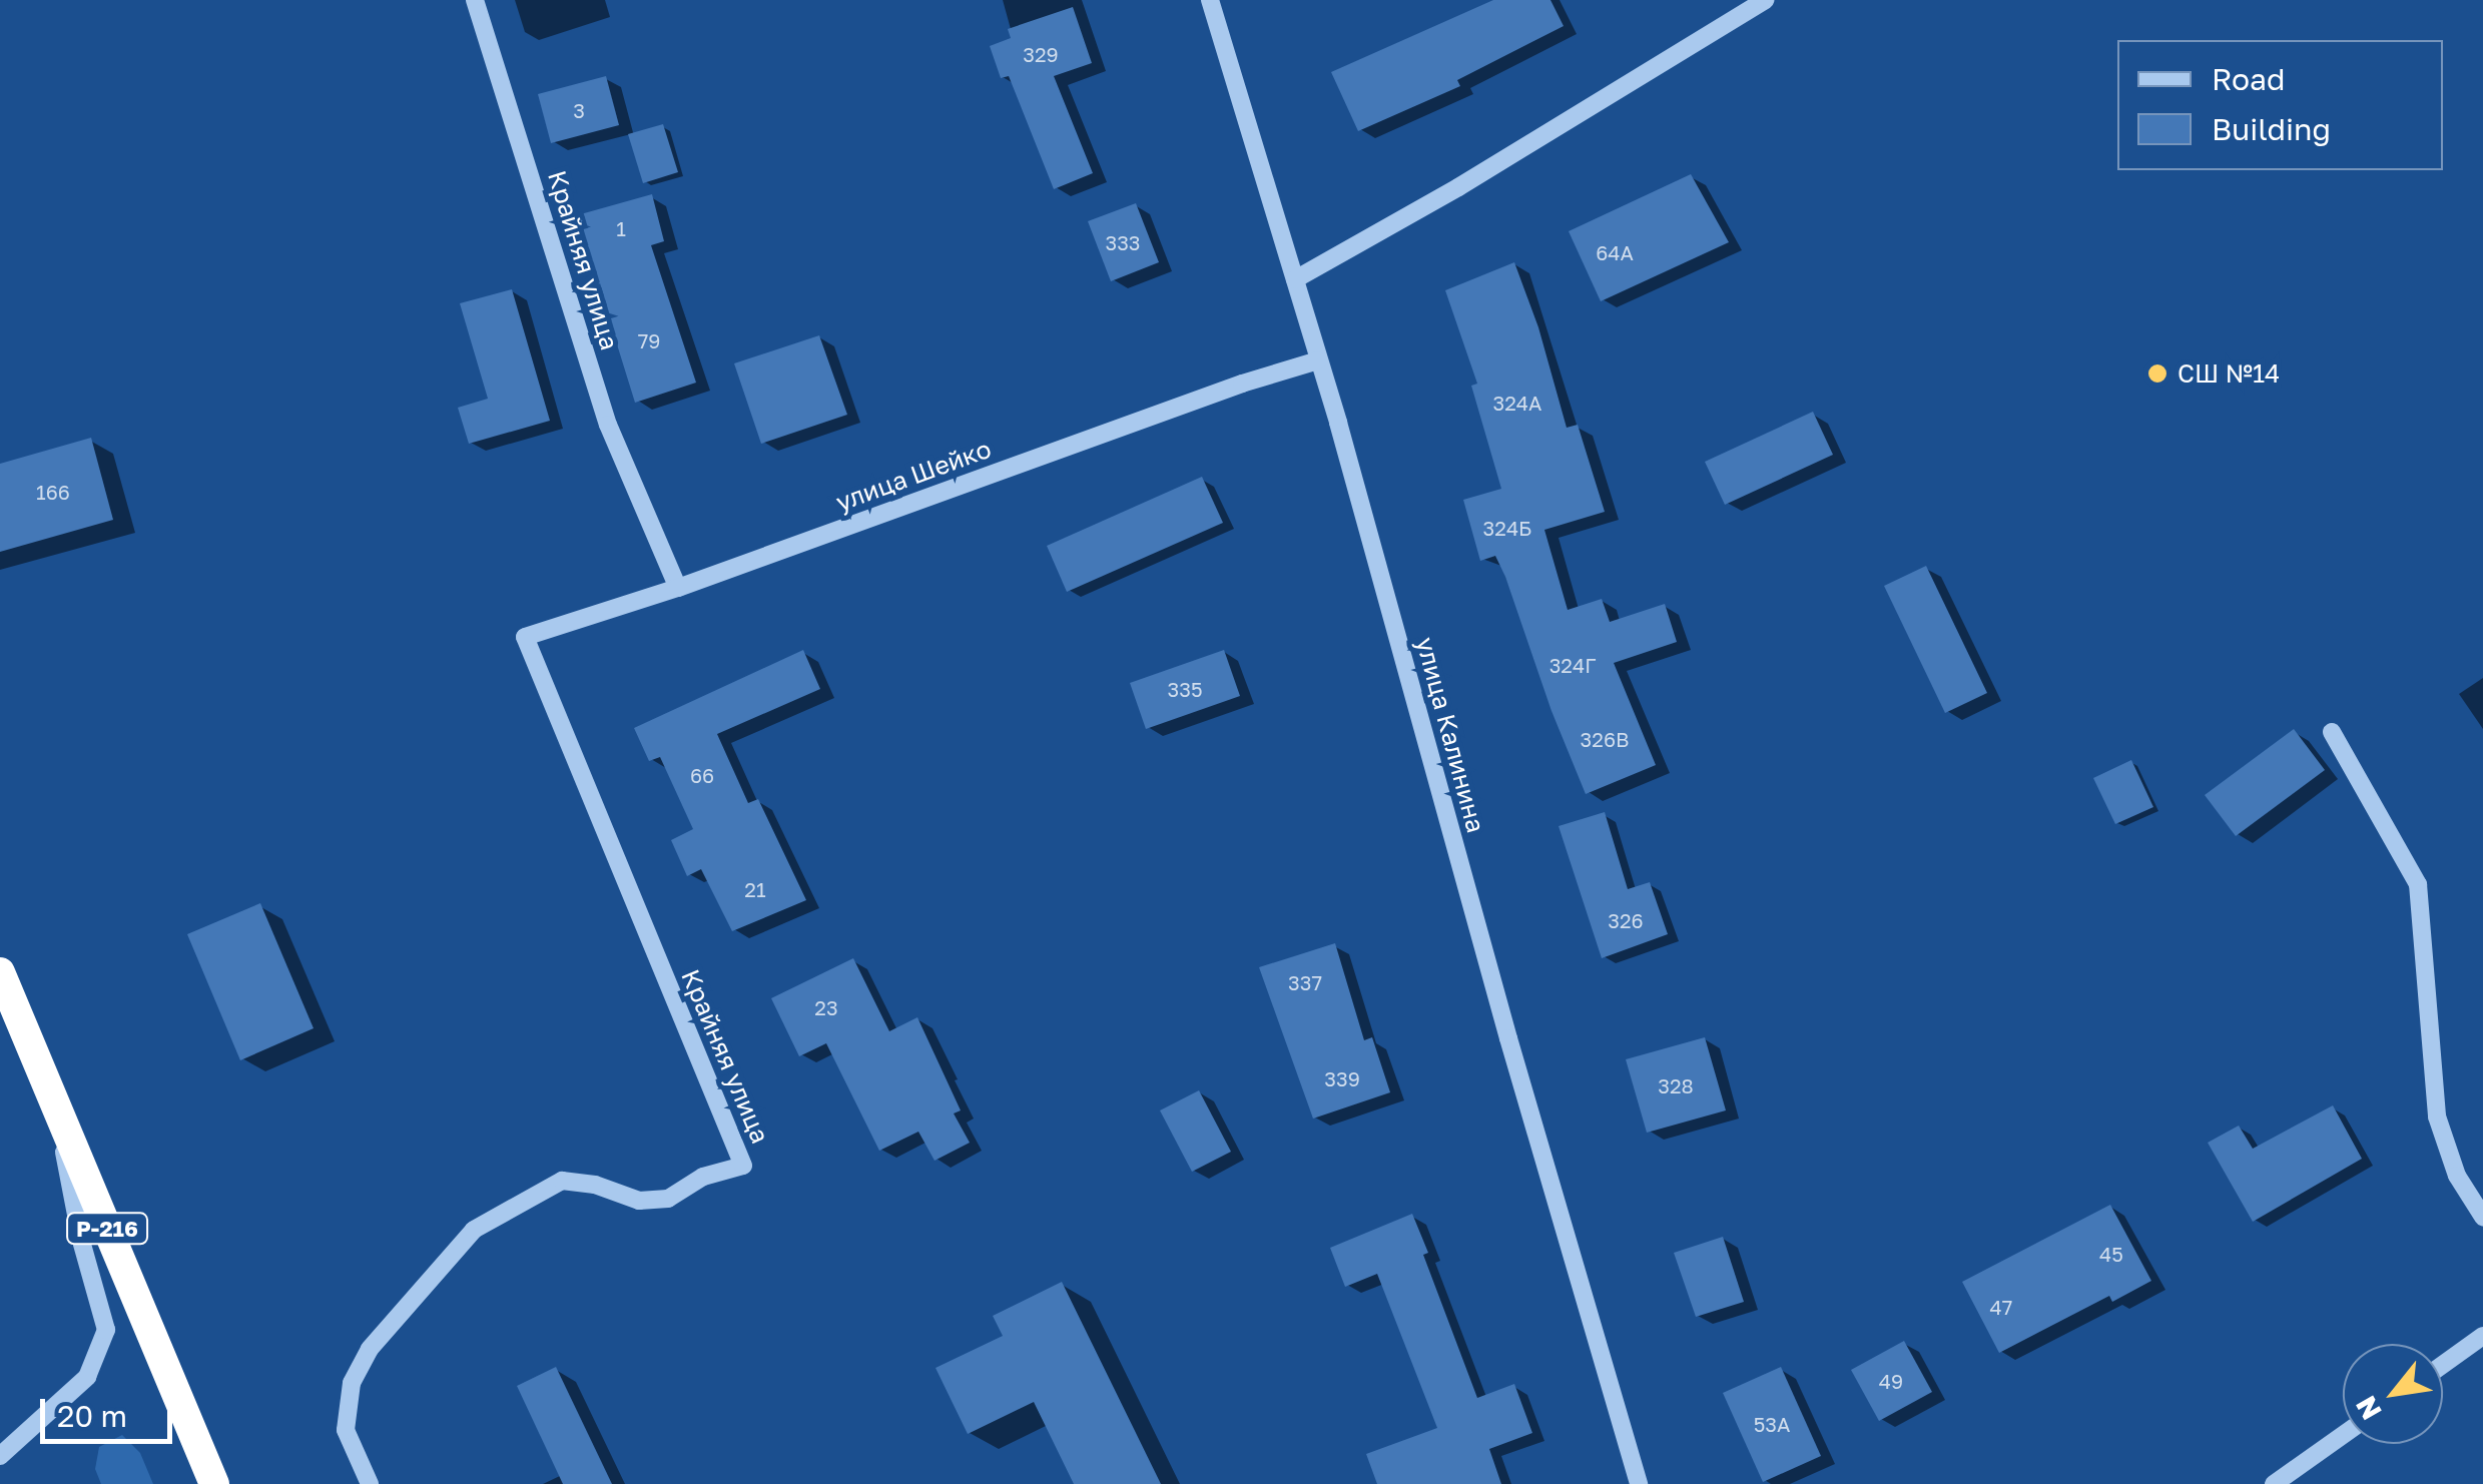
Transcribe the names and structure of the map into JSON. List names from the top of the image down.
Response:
{
  "streets": {
    "highway": ["Р-216"],
    "street": ["Крайняя улица", "улица Шейко", "улица Калинина"]
  },
  "crossings": [
    ["Крайняя улица", "улица Шейко"],
    ["улица Шейко", "улица Калинина"]
  ],
  "places": ["СШ №14"],
  "house_numbers": [
    "329",
    "3",
    "1",
    "333",
    "64А",
    "79",
    "324А",
    "166",
    "324Б",
    "324Г",
    "335",
    "326В",
    "66",
    "21",
    "326",
    "337",
    "23",
    "339",
    "328",
    "45",
    "47",
    "49",
    "53А"
  ],
  "legend": ["Road", "Building"],
  "scale_bar": "20 m",
  "north": "bottom left"
}
